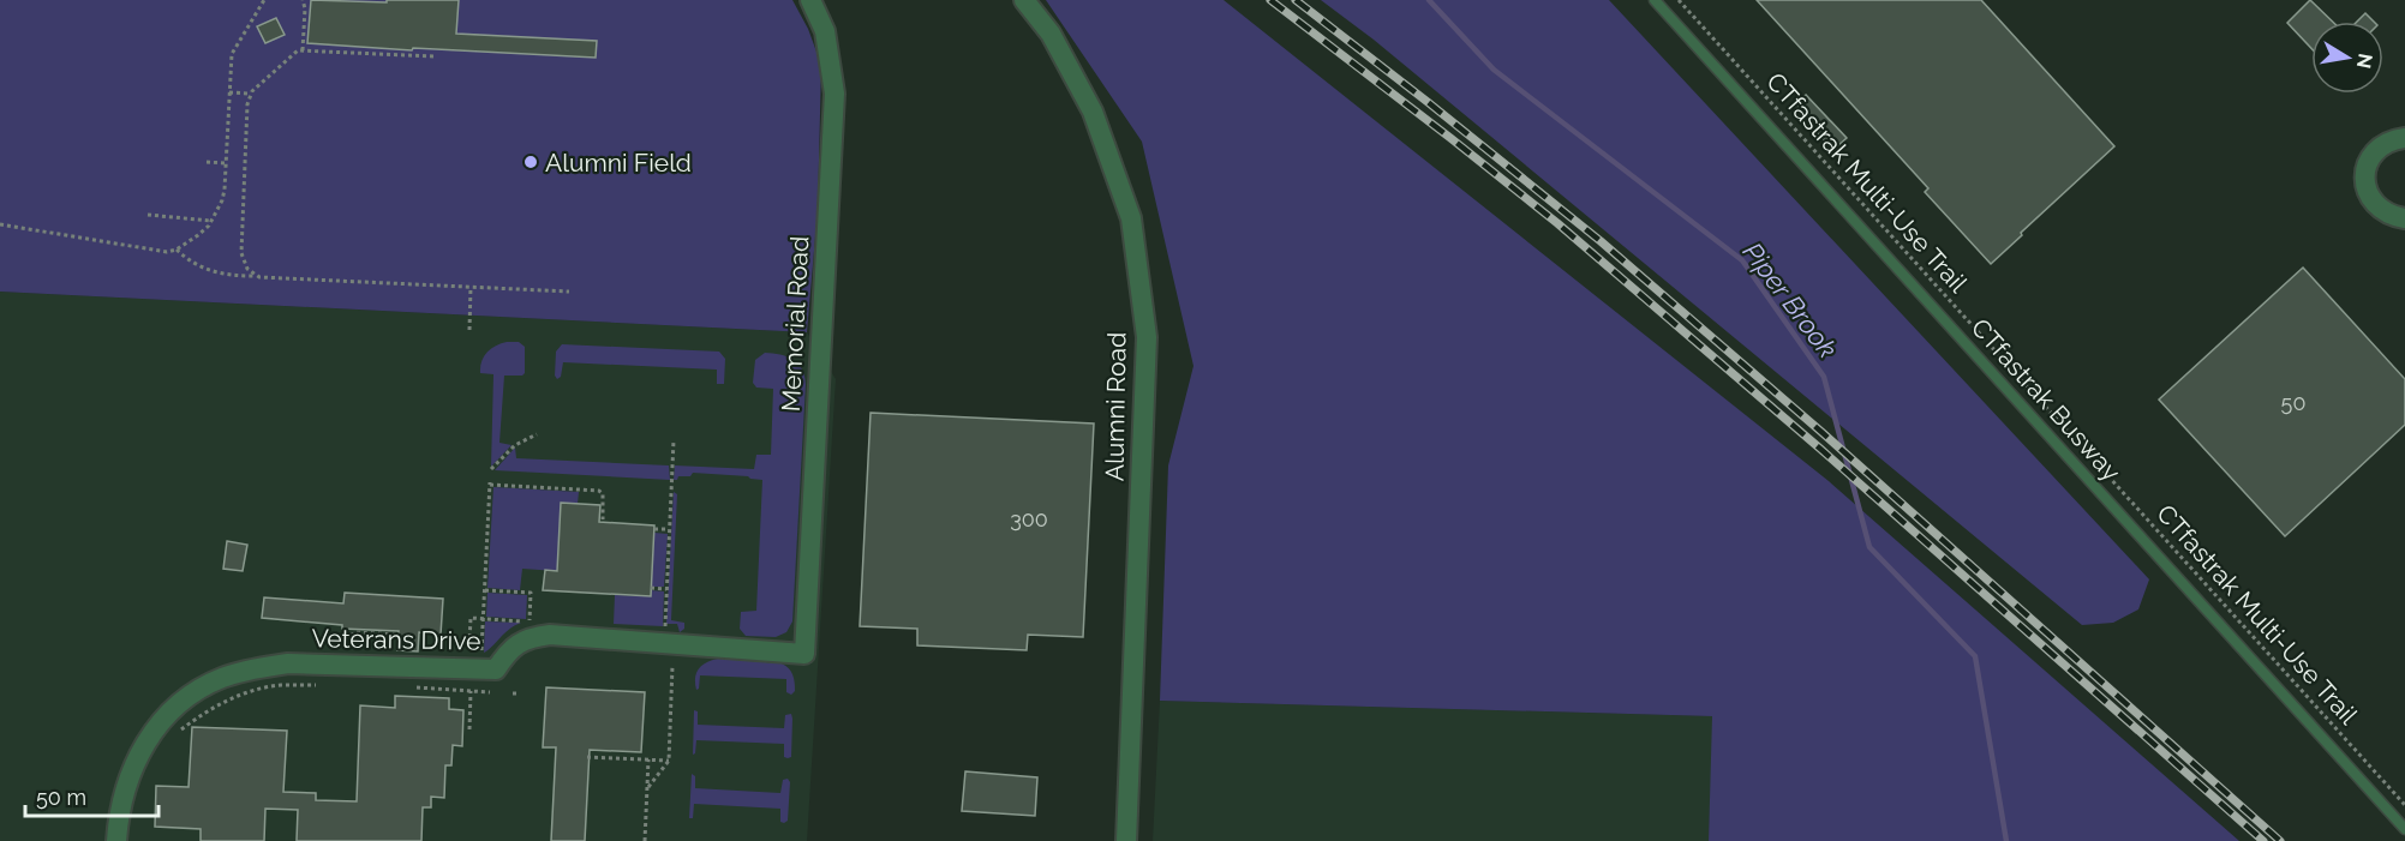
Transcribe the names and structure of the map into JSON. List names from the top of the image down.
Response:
{
  "streets": {
    "street": ["Memorial Road", "Alumni Road", "Veterans Drive"],
    "lane": ["CTfastrak Busway"],
    "path": ["CTfastrak Multi-Use Trail"]
  },
  "crossings": [
    ["Memorial Road", "Veterans Drive"]
  ],
  "water": ["Piper Brook"],
  "places": ["Alumni Field"],
  "house_numbers": ["50", "300"],
  "scale_bar": "50 m",
  "north": "right"
}
